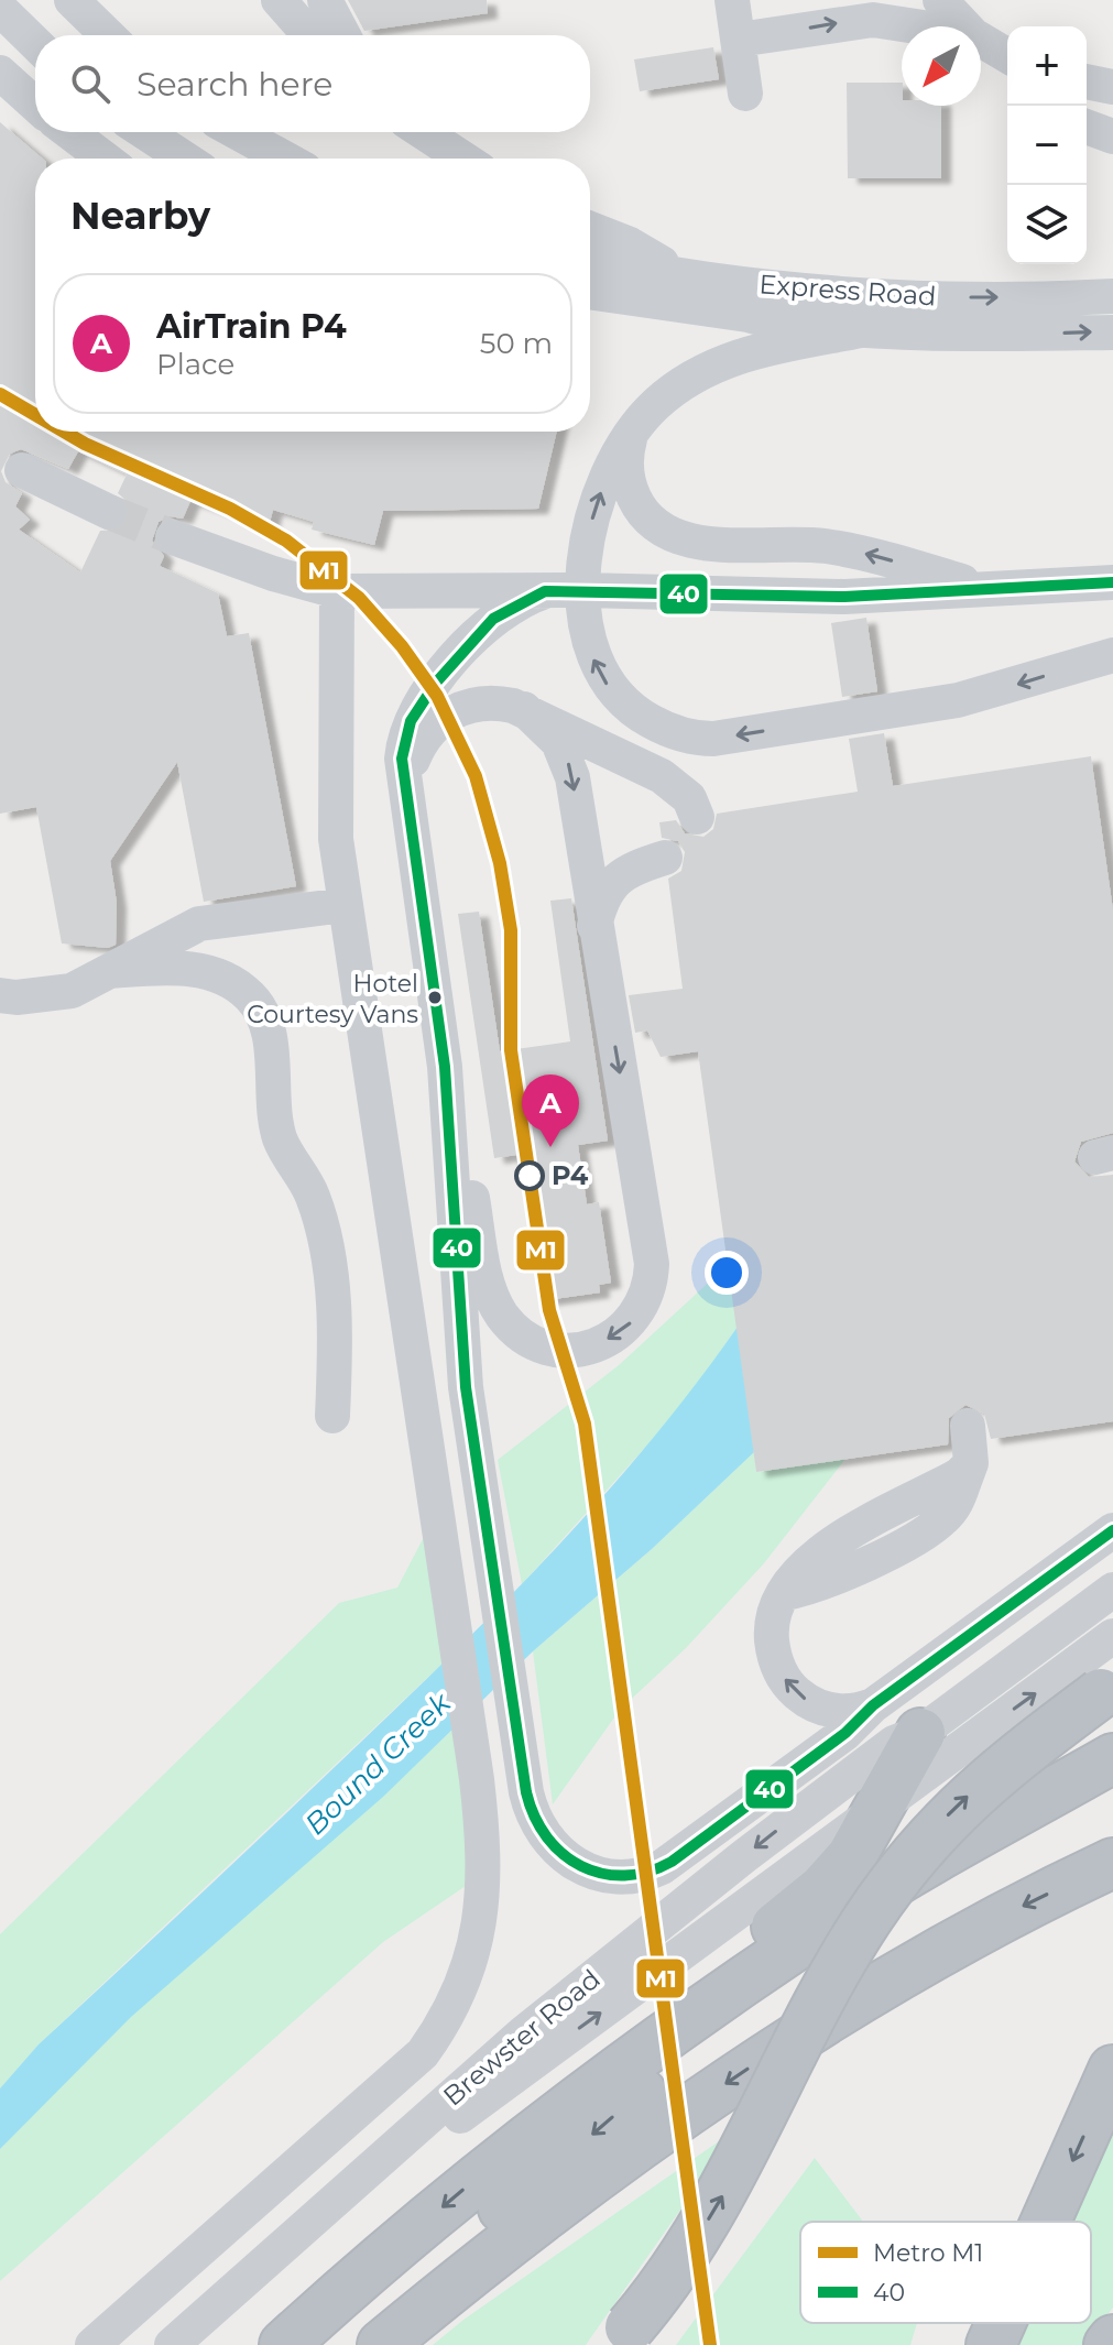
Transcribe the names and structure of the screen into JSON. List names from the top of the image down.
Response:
{
  "streets": {
    "street": ["Express Road", "Brewster Road"]
  },
  "water": ["Bound Creek"],
  "places": ["Hotel Courtesy Vans", "P4"],
  "lines": ["metro line M1", "transit line 40"],
  "legend": ["Metro M1", "40"],
  "north": "bottom left",
  "page": {
    "map_buttons": ["+", "−"],
    "search": "Search here",
    "heading": "Nearby",
    "list": [
      {
        "mark": "A",
        "name": "AirTrain P4",
        "note": "Place",
        "value": "50 m"
      }
    ],
    "pins": "A"
  }
}
